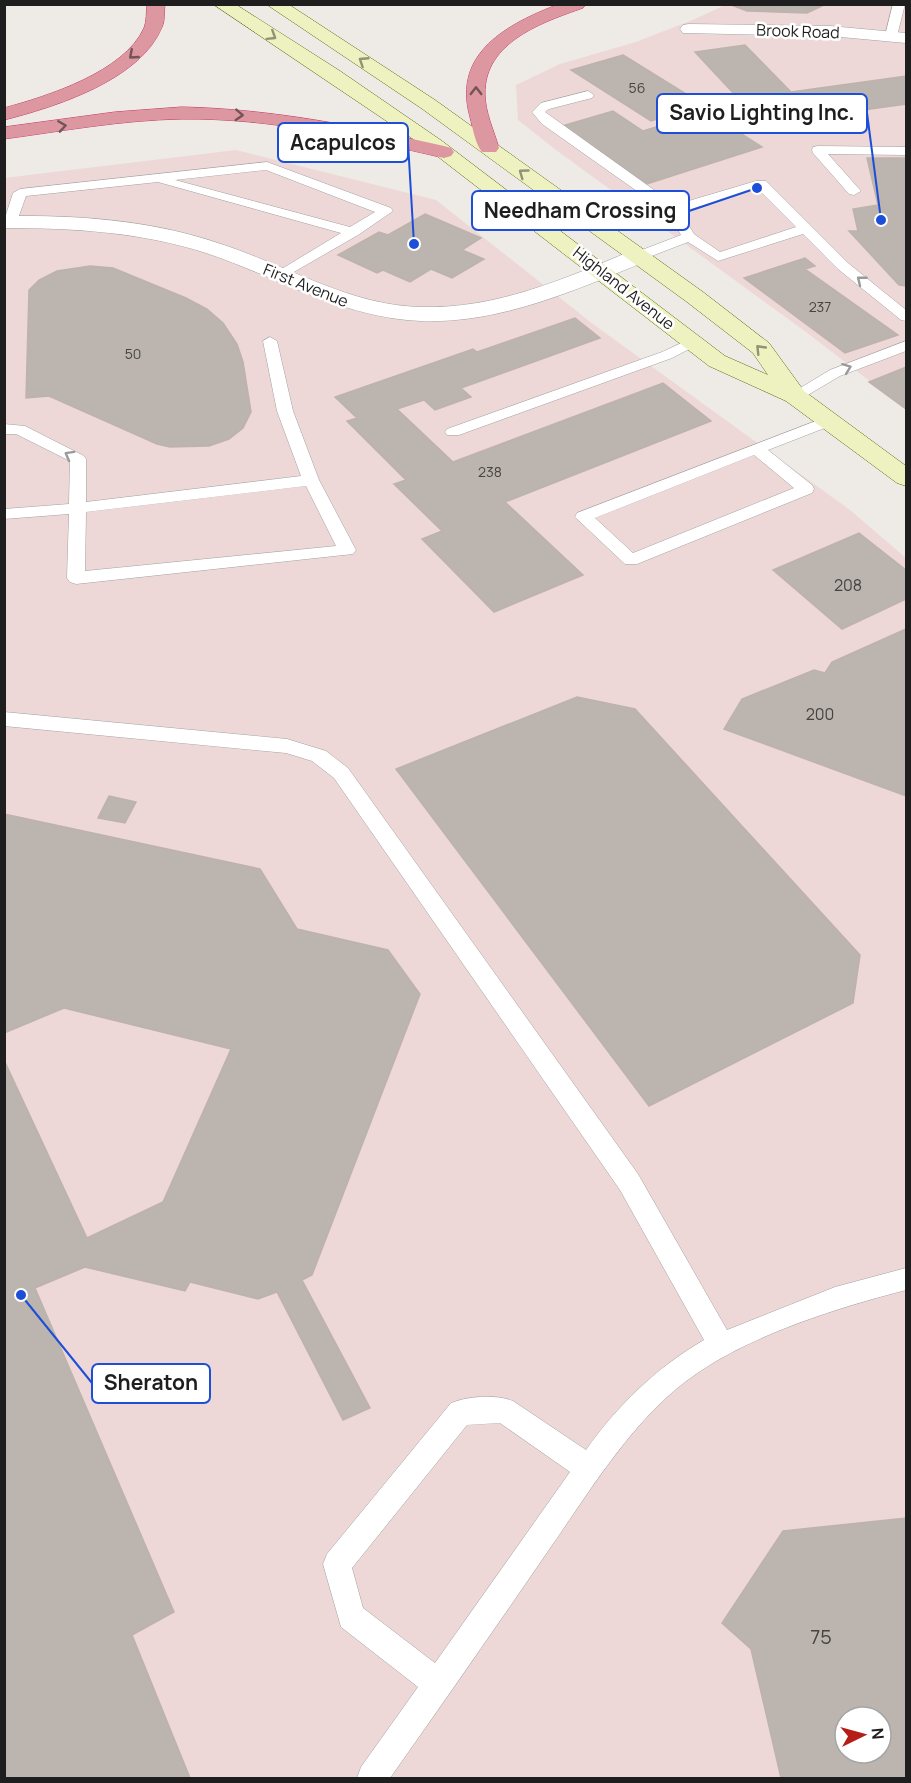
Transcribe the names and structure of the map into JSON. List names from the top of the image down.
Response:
{
  "streets": {
    "main road": ["Highland Avenue"],
    "street": ["Brook Road", "First Avenue"]
  },
  "crossings": [
    ["First Avenue", "Highland Avenue"]
  ],
  "places": [
    "Needham Crossing",
    "Savio Lighting Inc.",
    "Acapulcos",
    "Sheraton"
  ],
  "house_numbers": [
    "56",
    "237",
    "50",
    "238",
    "208",
    "200",
    "75"
  ],
  "north": "right"
}
